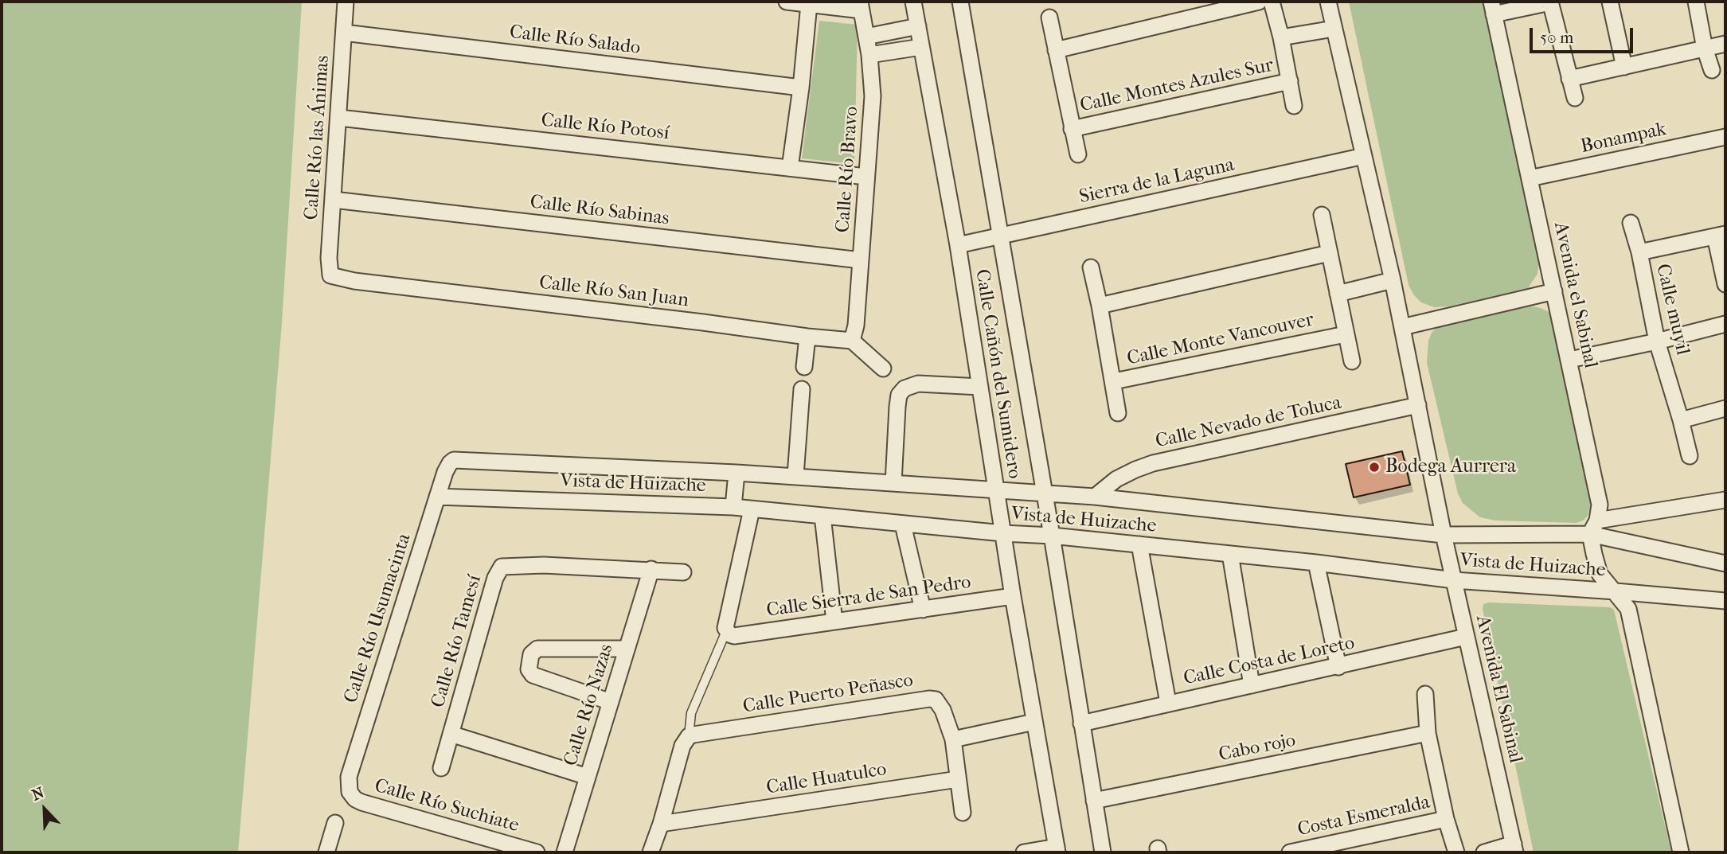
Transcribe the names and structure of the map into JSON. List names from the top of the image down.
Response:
{
  "streets": {
    "street": [
      "Calle Río Salado",
      "Calle Montes Azules Sur",
      "Calle Río Potosí",
      "Calle Río las Ánimas",
      "Bonampak",
      "Calle Río Bravo",
      "Sierra de la Laguna",
      "Calle Río Sabinas",
      "Calle Río San Juan",
      "Avenida el Sabinal",
      "Calle muyil",
      "Calle Monte Vancouver",
      "Calle Cañón del Sumidero",
      "Calle Nevado de Toluca",
      "Vista de Huizache",
      "Calle Sierra de San Pedro",
      "Calle Río Usumacinta",
      "Calle Río Tamesí",
      "Calle Costa de Loreto",
      "Avenida El Sabinal",
      "Calle Puerto Peñasco",
      "Calle Río Nazas",
      "Cabo rojo",
      "Calle Huatulco",
      "Calle Río Suchiate",
      "Costa Esmeralda"
    ]
  },
  "crossings": [
    ["Calle Río Salado", "Calle Río las Ánimas"],
    ["Calle Río Potosí", "Calle Río las Ánimas"],
    ["Calle Río Potosí", "Calle Río Bravo"],
    ["Calle Río las Ánimas", "Calle Río Sabinas"],
    ["Calle Río las Ánimas", "Calle Río San Juan"],
    ["Bonampak", "Avenida el Sabinal"],
    ["Calle Río Bravo", "Calle Río Sabinas"],
    ["Calle Río Bravo", "Calle Río San Juan"],
    ["Sierra de la Laguna", "Calle Cañón del Sumidero"],
    ["Avenida el Sabinal", "Vista de Huizache"],
    ["Calle Cañón del Sumidero", "Vista de Huizache"],
    ["Calle Cañón del Sumidero", "Calle Sierra de San Pedro"],
    ["Calle Cañón del Sumidero", "Calle Costa de Loreto"],
    ["Calle Cañón del Sumidero", "Cabo rojo"],
    ["Calle Nevado de Toluca", "Vista de Huizache"],
    ["Vista de Huizache", "Calle Río Usumacinta"],
    ["Vista de Huizache", "Avenida El Sabinal"],
    ["Calle Río Usumacinta", "Calle Río Suchiate"],
    ["Calle Río Tamesí", "Calle Río Nazas"],
    ["Calle Costa de Loreto", "Avenida El Sabinal"]
  ],
  "places": ["Bodega Aurrera"],
  "scale_bar": "50 m",
  "north": "top left"
}
